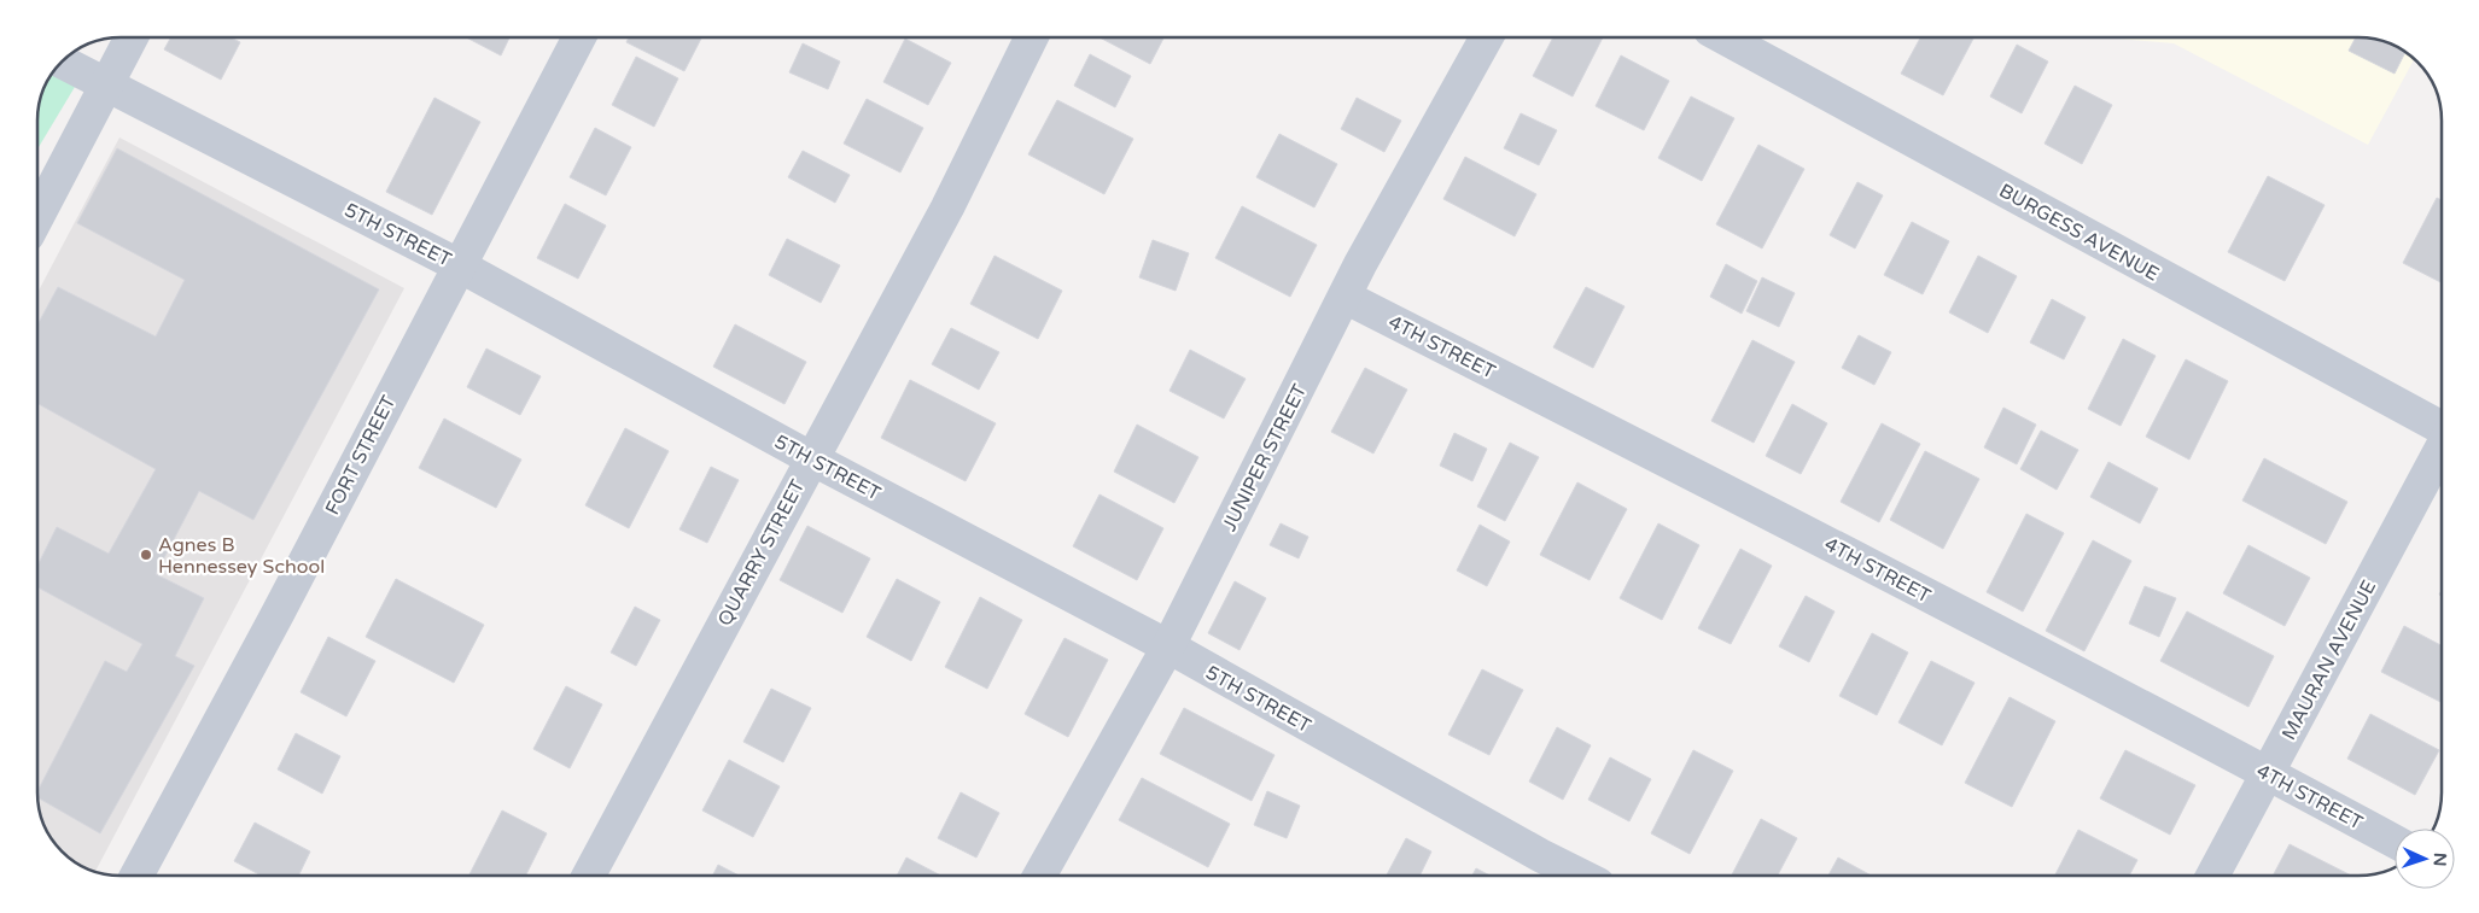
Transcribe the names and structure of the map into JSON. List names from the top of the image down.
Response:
{
  "streets": {
    "street": [
      "BURGESS AVENUE",
      "5TH STREET",
      "4TH STREET",
      "FORT STREET",
      "JUNIPER STREET",
      "QUARRY STREET",
      "MAURAN AVENUE"
    ]
  },
  "crossings": [
    ["5TH STREET", "FORT STREET"],
    ["5TH STREET", "JUNIPER STREET"],
    ["5TH STREET", "QUARRY STREET"],
    ["4TH STREET", "JUNIPER STREET"],
    ["4TH STREET", "MAURAN AVENUE"]
  ],
  "places": ["Agnes B Hennessey School"],
  "north": "right"
}
